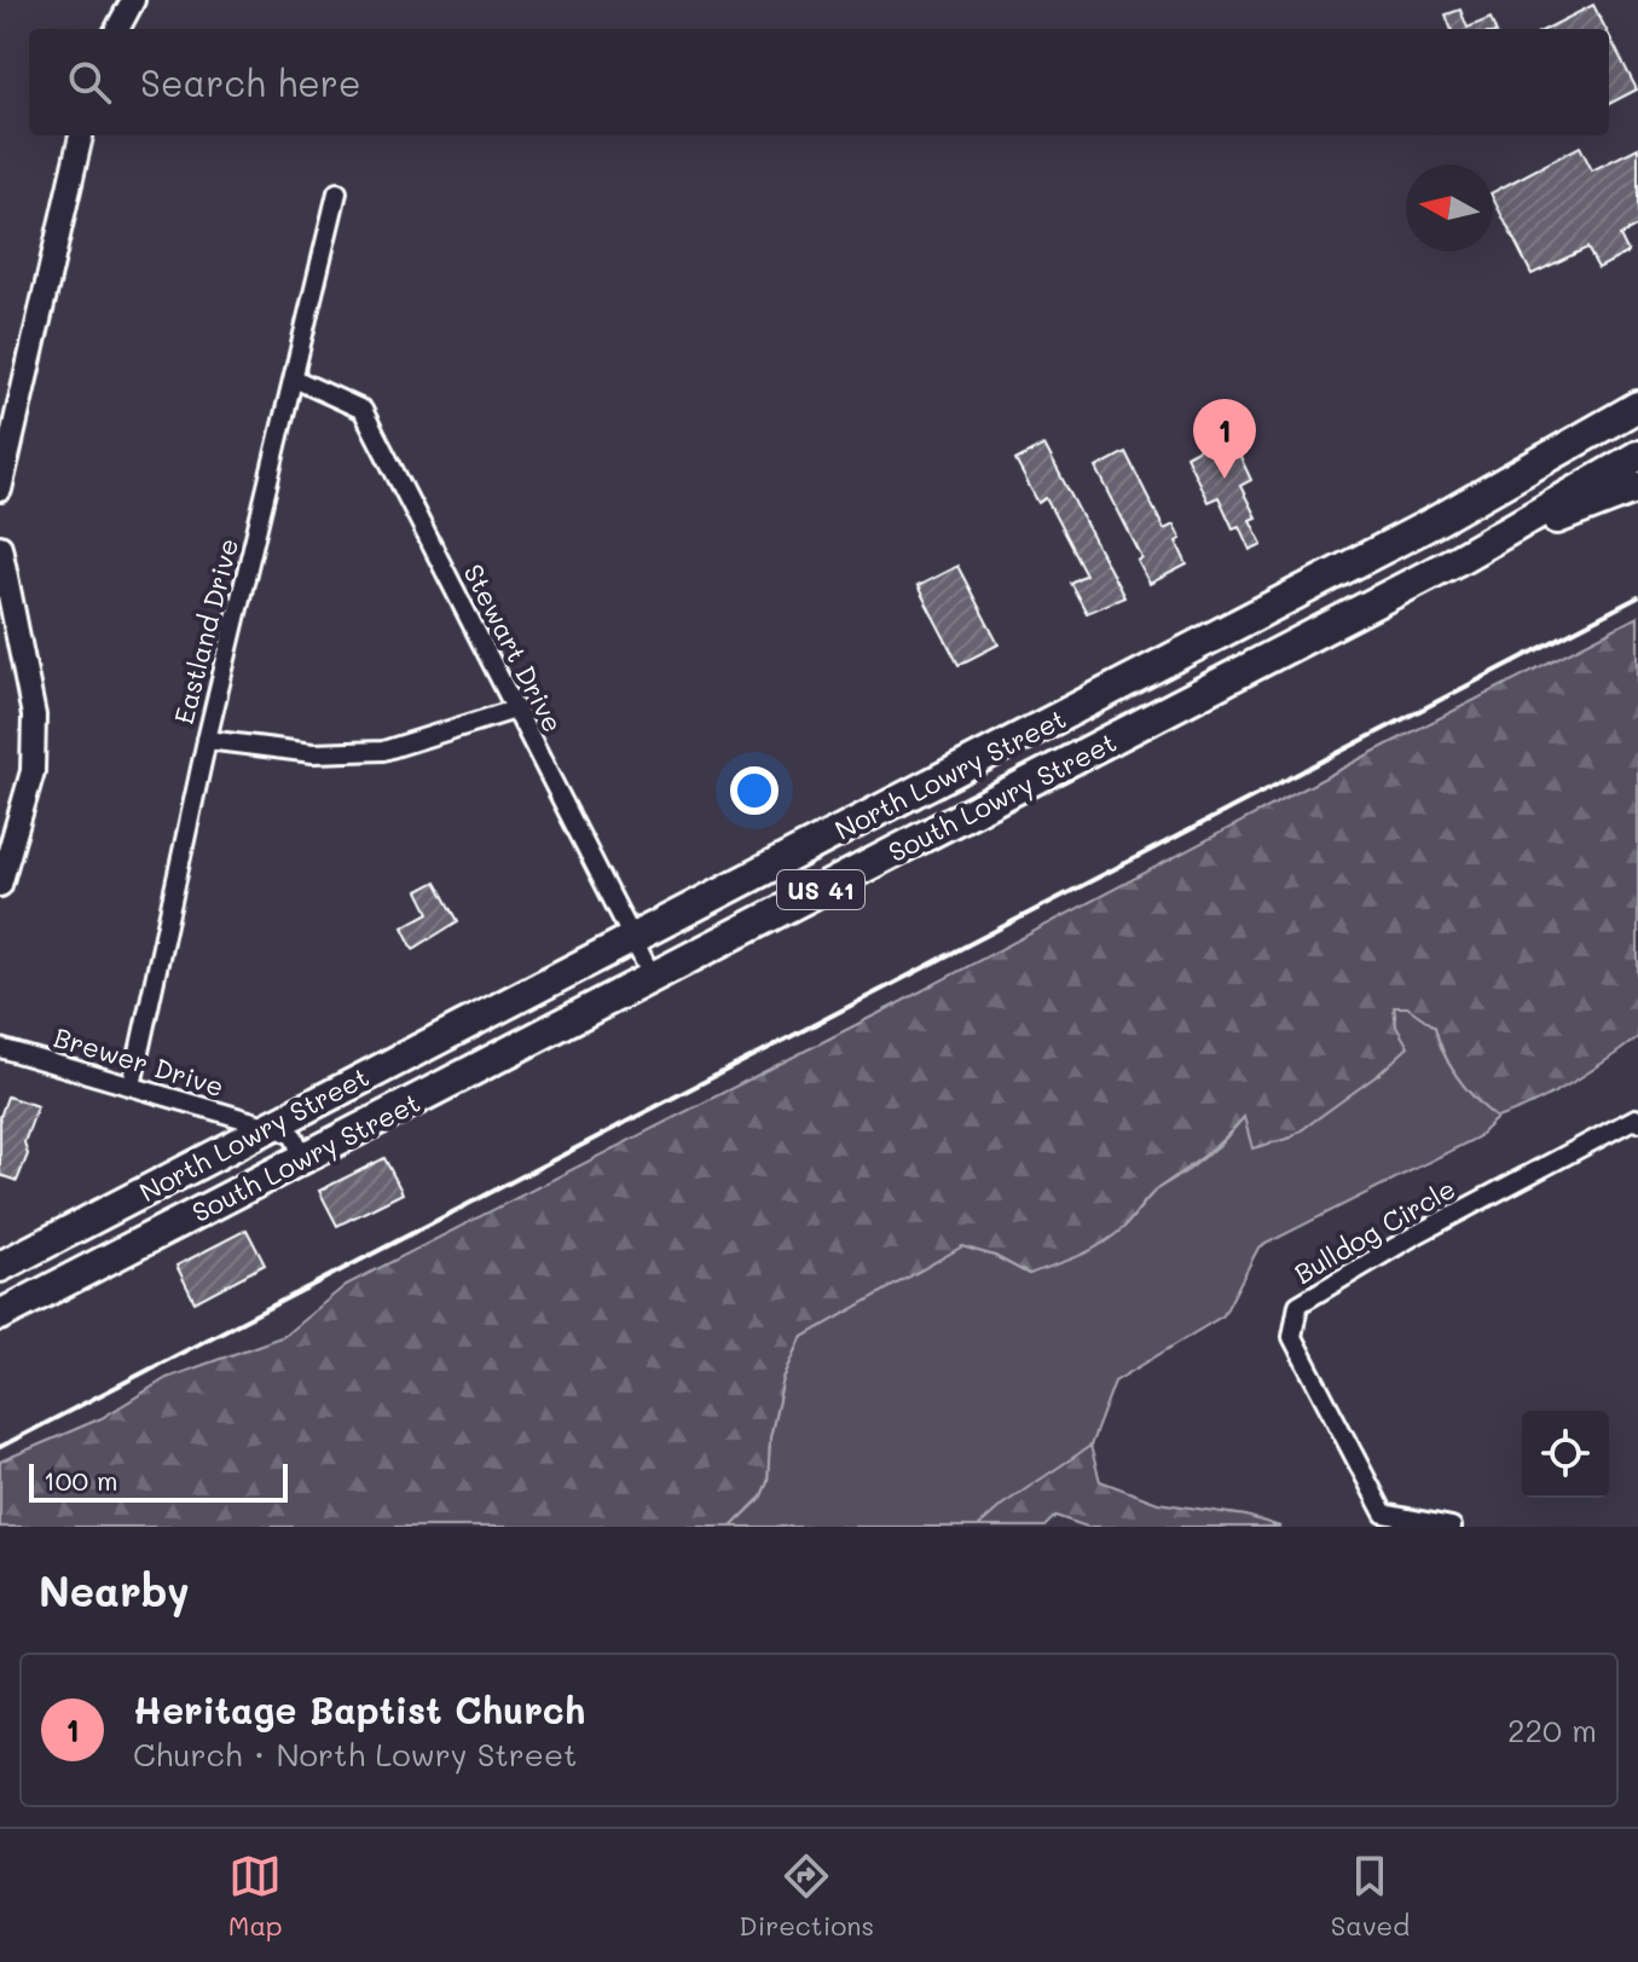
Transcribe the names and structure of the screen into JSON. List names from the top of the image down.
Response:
{
  "streets": {
    "main road": ["North Lowry Street", "South Lowry Street", "US 41"],
    "street": [
      "Eastland Drive",
      "Stewart Drive",
      "Brewer Drive",
      "Bulldog Circle"
    ]
  },
  "crossings": [
    ["Eastland Drive", "Stewart Drive"],
    ["Eastland Drive", "Brewer Drive"],
    ["Stewart Drive", "North Lowry Street"],
    ["Stewart Drive", "South Lowry Street"],
    ["North Lowry Street", "Brewer Drive"],
    ["South Lowry Street", "Brewer Drive"]
  ],
  "scale_bar": "100 m",
  "north": "left",
  "page": {
    "search": "Search here",
    "pins": "1",
    "scale": "100 m",
    "heading": "Nearby",
    "list": [
      {
        "mark": "1",
        "name": "Heritage Baptist Church",
        "note": "Church · North Lowry Street",
        "value": "220 m"
      }
    ],
    "nav": ["Map", "Directions", "Saved"]
  }
}
